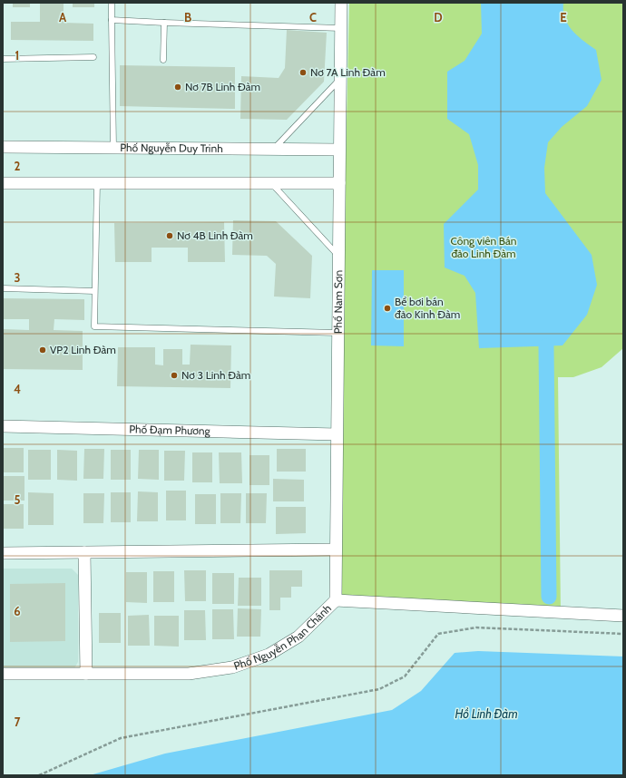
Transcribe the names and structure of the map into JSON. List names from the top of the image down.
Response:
{
  "streets": {
    "street": [
      "Phố Nguyễn Duy Trinh",
      "Phố Nam Sơn",
      "Phố Đạm Phương",
      "Phố Nguyễn Phan Chánh"
    ]
  },
  "crossings": [
    ["Phố Nguyễn Duy Trinh", "Phố Nam Sơn"],
    ["Phố Nam Sơn", "Phố Đạm Phương"],
    ["Phố Nam Sơn", "Phố Nguyễn Phan Chánh"]
  ],
  "water": ["Hồ Linh Đàm"],
  "parks": ["Công viên Bán đảo Linh Đàm"],
  "places": [
    "Nơ 7A Linh Đàm",
    "Nơ 7B Linh Đàm",
    "Nơ 4B Linh Đàm",
    "Bể bơi bán đảo Kinh Đàm",
    "VP2 Linh Đàm",
    "Nơ 3 Linh Đàm"
  ],
  "grid": {
    "columns": [
      "A",
      "B",
      "C",
      "D",
      "E"
    ],
    "rows": [
      "1",
      "2",
      "3",
      "4",
      "5",
      "6",
      "7"
    ]
  }
}
